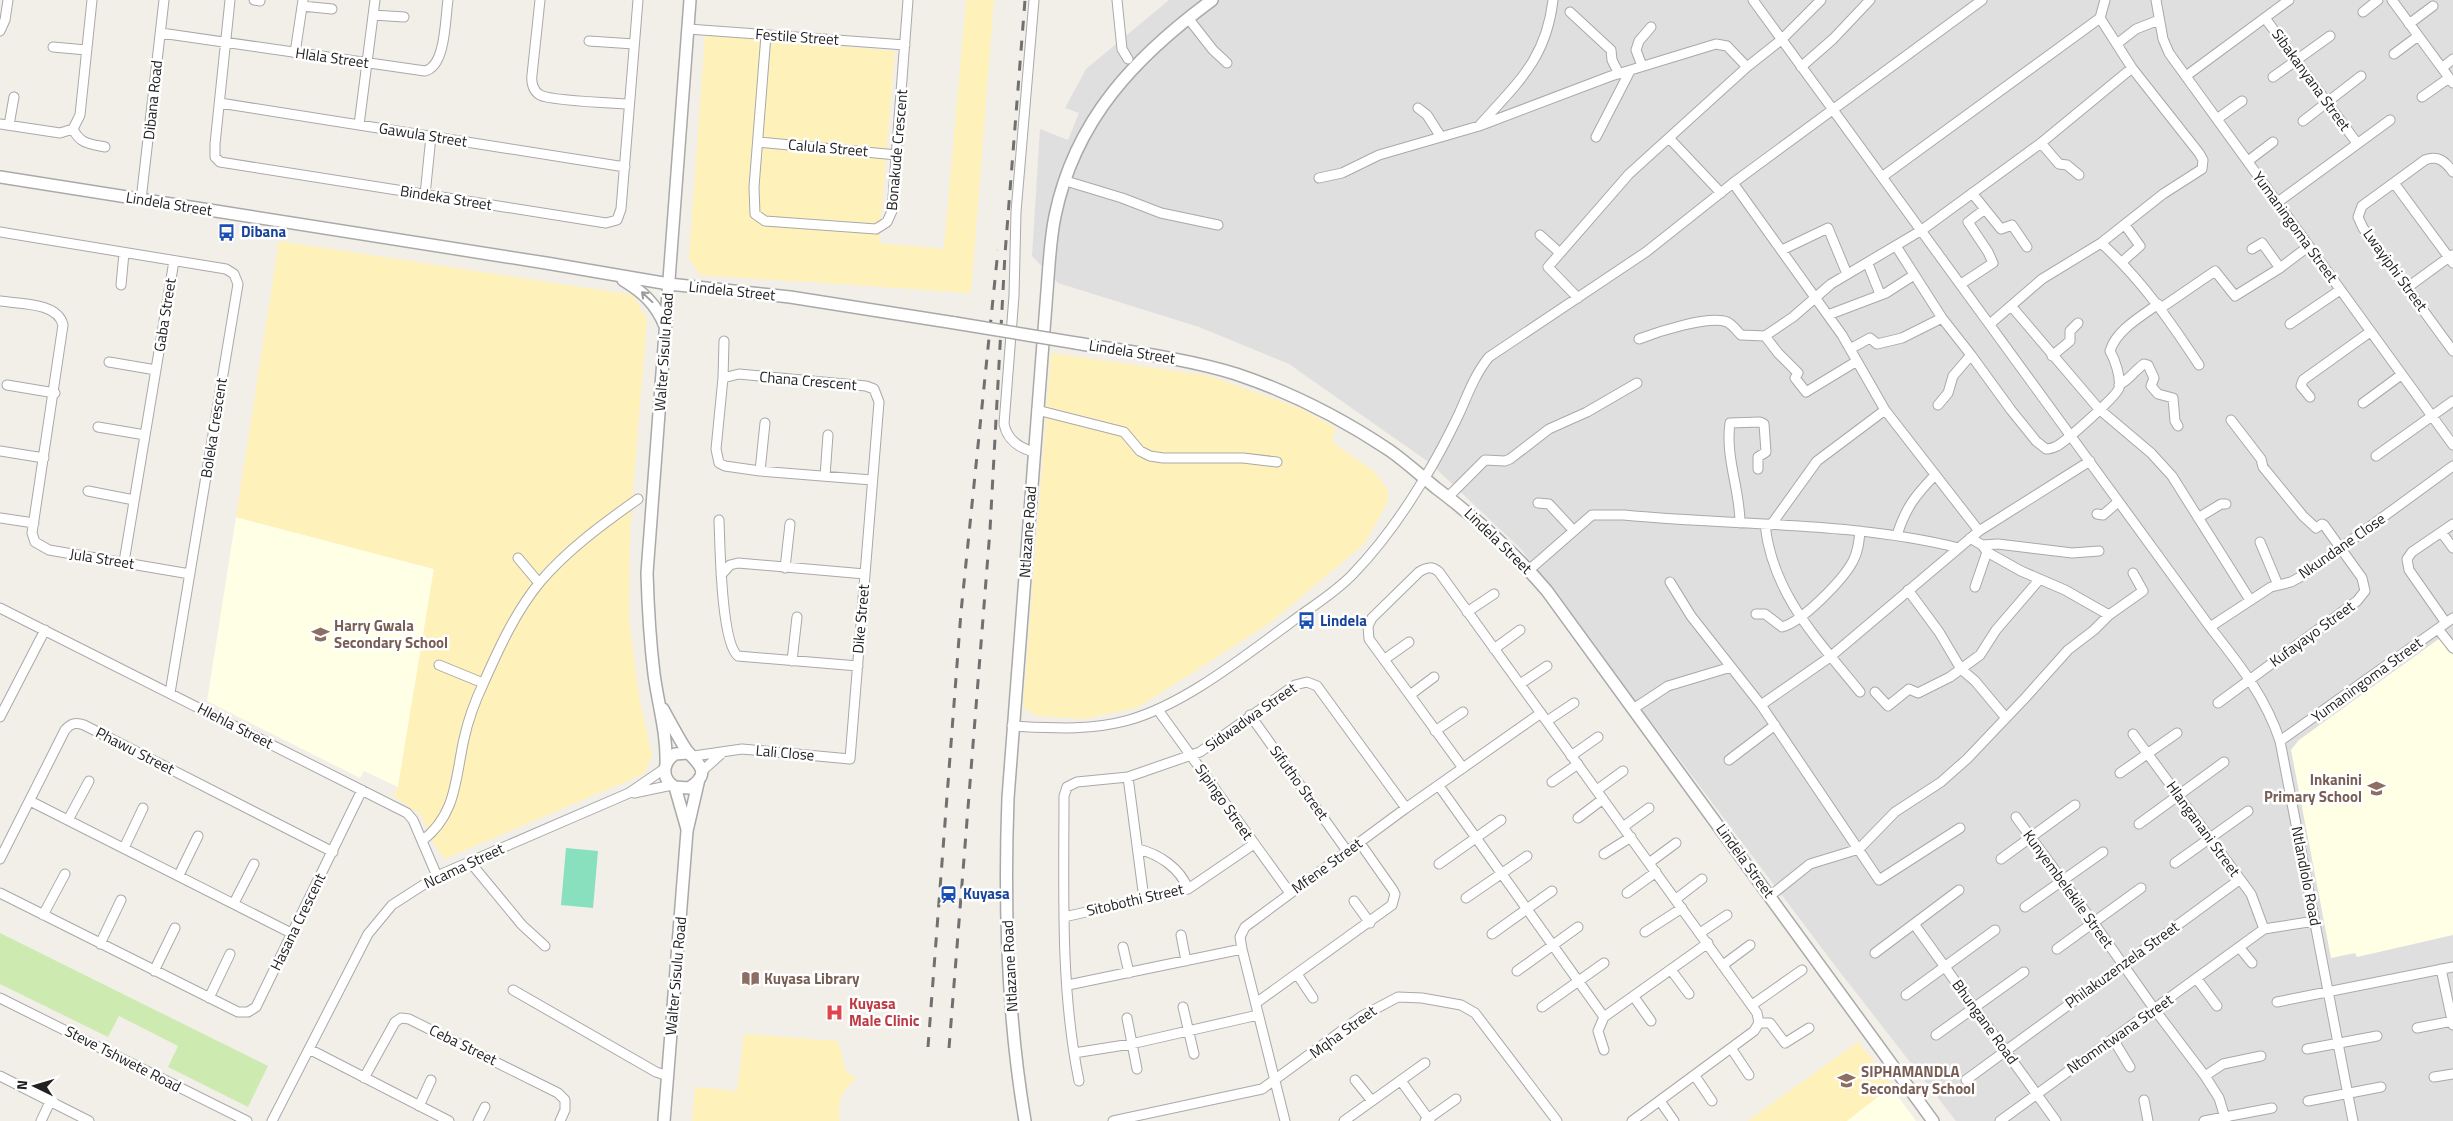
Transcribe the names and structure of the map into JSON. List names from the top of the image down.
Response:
{
  "streets": {
    "street": [
      "Festile Street",
      "Hlala Street",
      "Sibakanyana Street",
      "Dibana Road",
      "Gawula Street",
      "Calula Street",
      "Bonakude Crescent",
      "Bindeka Street",
      "Lindela Street",
      "Yumaningoma Street",
      "Lwayiphi Street",
      "Gaba Street",
      "Walter Sisulu Road",
      "Chana Crescent",
      "Boleka Crescent",
      "Ntlazane Road",
      "Nkundane Close",
      "Jula Street",
      "Dike Street",
      "Kufayayo Street",
      "Sidwadwa Street",
      "Hlehla Street",
      "Phawu Street",
      "Lali Close",
      "Sifutho Street",
      "Sipingo Street",
      "Hlanganani Street",
      "Ncama Street",
      "Mfene Street",
      "Ntlandlolo Road",
      "Kunyembelekile Street",
      "Sitobothi Street",
      "Hasana Crescent",
      "Philakuzenzela Street",
      "Bhungane Road",
      "Mqha Street",
      "Ntomntwana Street",
      "Ceba Street",
      "Steve Tshwete Road"
    ]
  },
  "crossings": [
    ["Festile Street", "Bonakude Crescent"],
    ["Festile Street", "Walter Sisulu Road"],
    ["Hlala Street", "Dibana Road"],
    ["Hlala Street", "Bindeka Street"],
    ["Dibana Road", "Lindela Street"],
    ["Gawula Street", "Bindeka Street"],
    ["Calula Street", "Bonakude Crescent"],
    ["Lindela Street", "Walter Sisulu Road"],
    ["Yumaningoma Street", "Ntlandlolo Road"],
    ["Gaba Street", "Boleka Crescent"],
    ["Gaba Street", "Jula Street"],
    ["Walter Sisulu Road", "Lali Close"],
    ["Walter Sisulu Road", "Ncama Street"],
    ["Chana Crescent", "Dike Street"],
    ["Boleka Crescent", "Jula Street"],
    ["Boleka Crescent", "Hlehla Street"],
    ["Nkundane Close", "Kufayayo Street"],
    ["Dike Street", "Lali Close"],
    ["Kufayayo Street", "Ntlandlolo Road"],
    ["Sidwadwa Street", "Sifutho Street"],
    ["Sidwadwa Street", "Sipingo Street"],
    ["Sidwadwa Street", "Mfene Street"],
    ["Sidwadwa Street", "Sitobothi Street"],
    ["Hlehla Street", "Ncama Street"],
    ["Hlehla Street", "Hasana Crescent"],
    ["Phawu Street", "Hasana Crescent"],
    ["Lali Close", "Ncama Street"],
    ["Sifutho Street", "Mfene Street"],
    ["Sipingo Street", "Mfene Street"],
    ["Sipingo Street", "Sitobothi Street"],
    ["Hlanganani Street", "Philakuzenzela Street"],
    ["Hlanganani Street", "Ntomntwana Street"],
    ["Mfene Street", "Mqha Street"],
    ["Ntlandlolo Road", "Ntomntwana Street"],
    ["Kunyembelekile Street", "Philakuzenzela Street"],
    ["Kunyembelekile Street", "Ntomntwana Street"],
    ["Philakuzenzela Street", "Bhungane Road"],
    ["Bhungane Road", "Ntomntwana Street"]
  ],
  "places": {
    "bus stop": ["Dibana", "Lindela"],
    "school or university": ["Harry Gwala Secondary School", "Inkanini Primary School", "SIPHAMANDLA Secondary School"],
    "station": ["Kuyasa"],
    "library": ["Kuyasa Library"],
    "hospital": ["Kuyasa Male Clinic"]
  },
  "north": "left"
}
